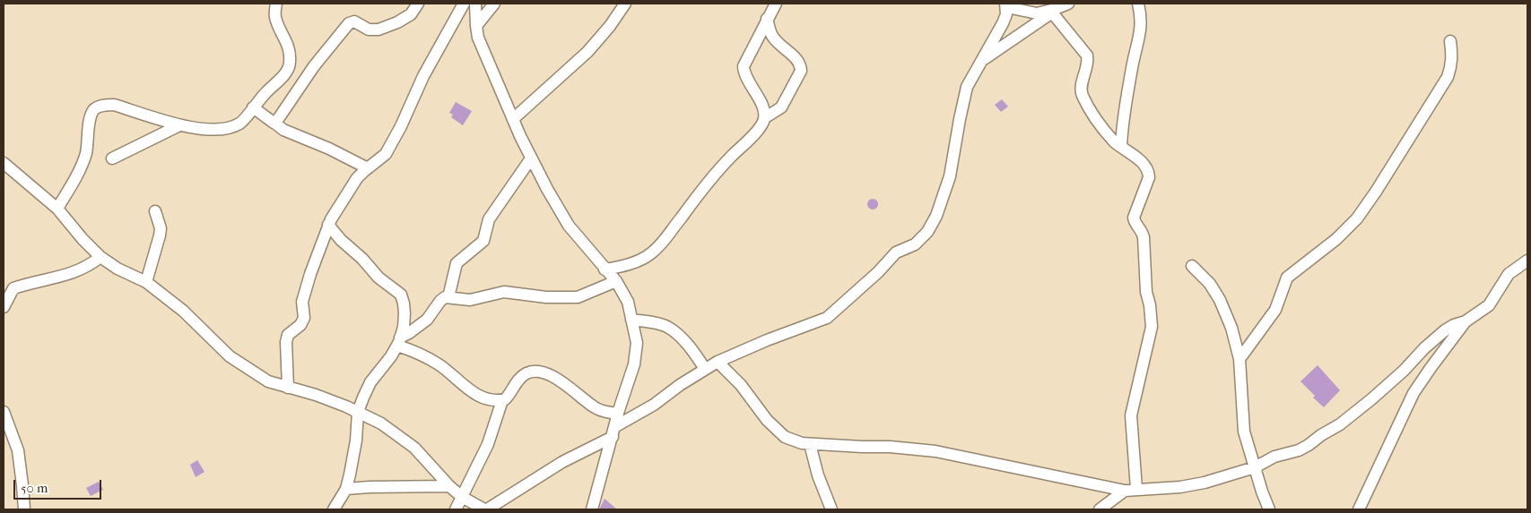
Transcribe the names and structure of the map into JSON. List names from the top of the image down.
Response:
{
  "scale_bar": "50 m"
}
